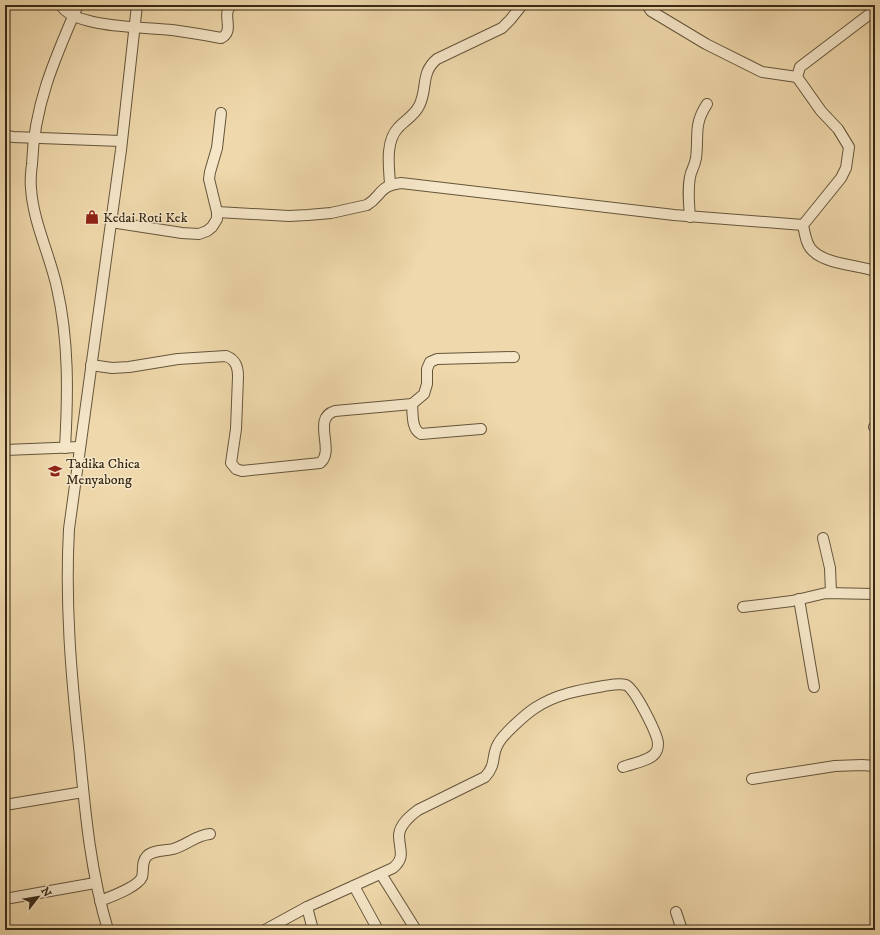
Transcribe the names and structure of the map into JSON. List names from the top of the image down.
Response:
{
  "places": {
    "shop": ["Kedai Roti Kek"],
    "school or university": ["Tadika Chica Menyabong"]
  },
  "north": "top right"
}
